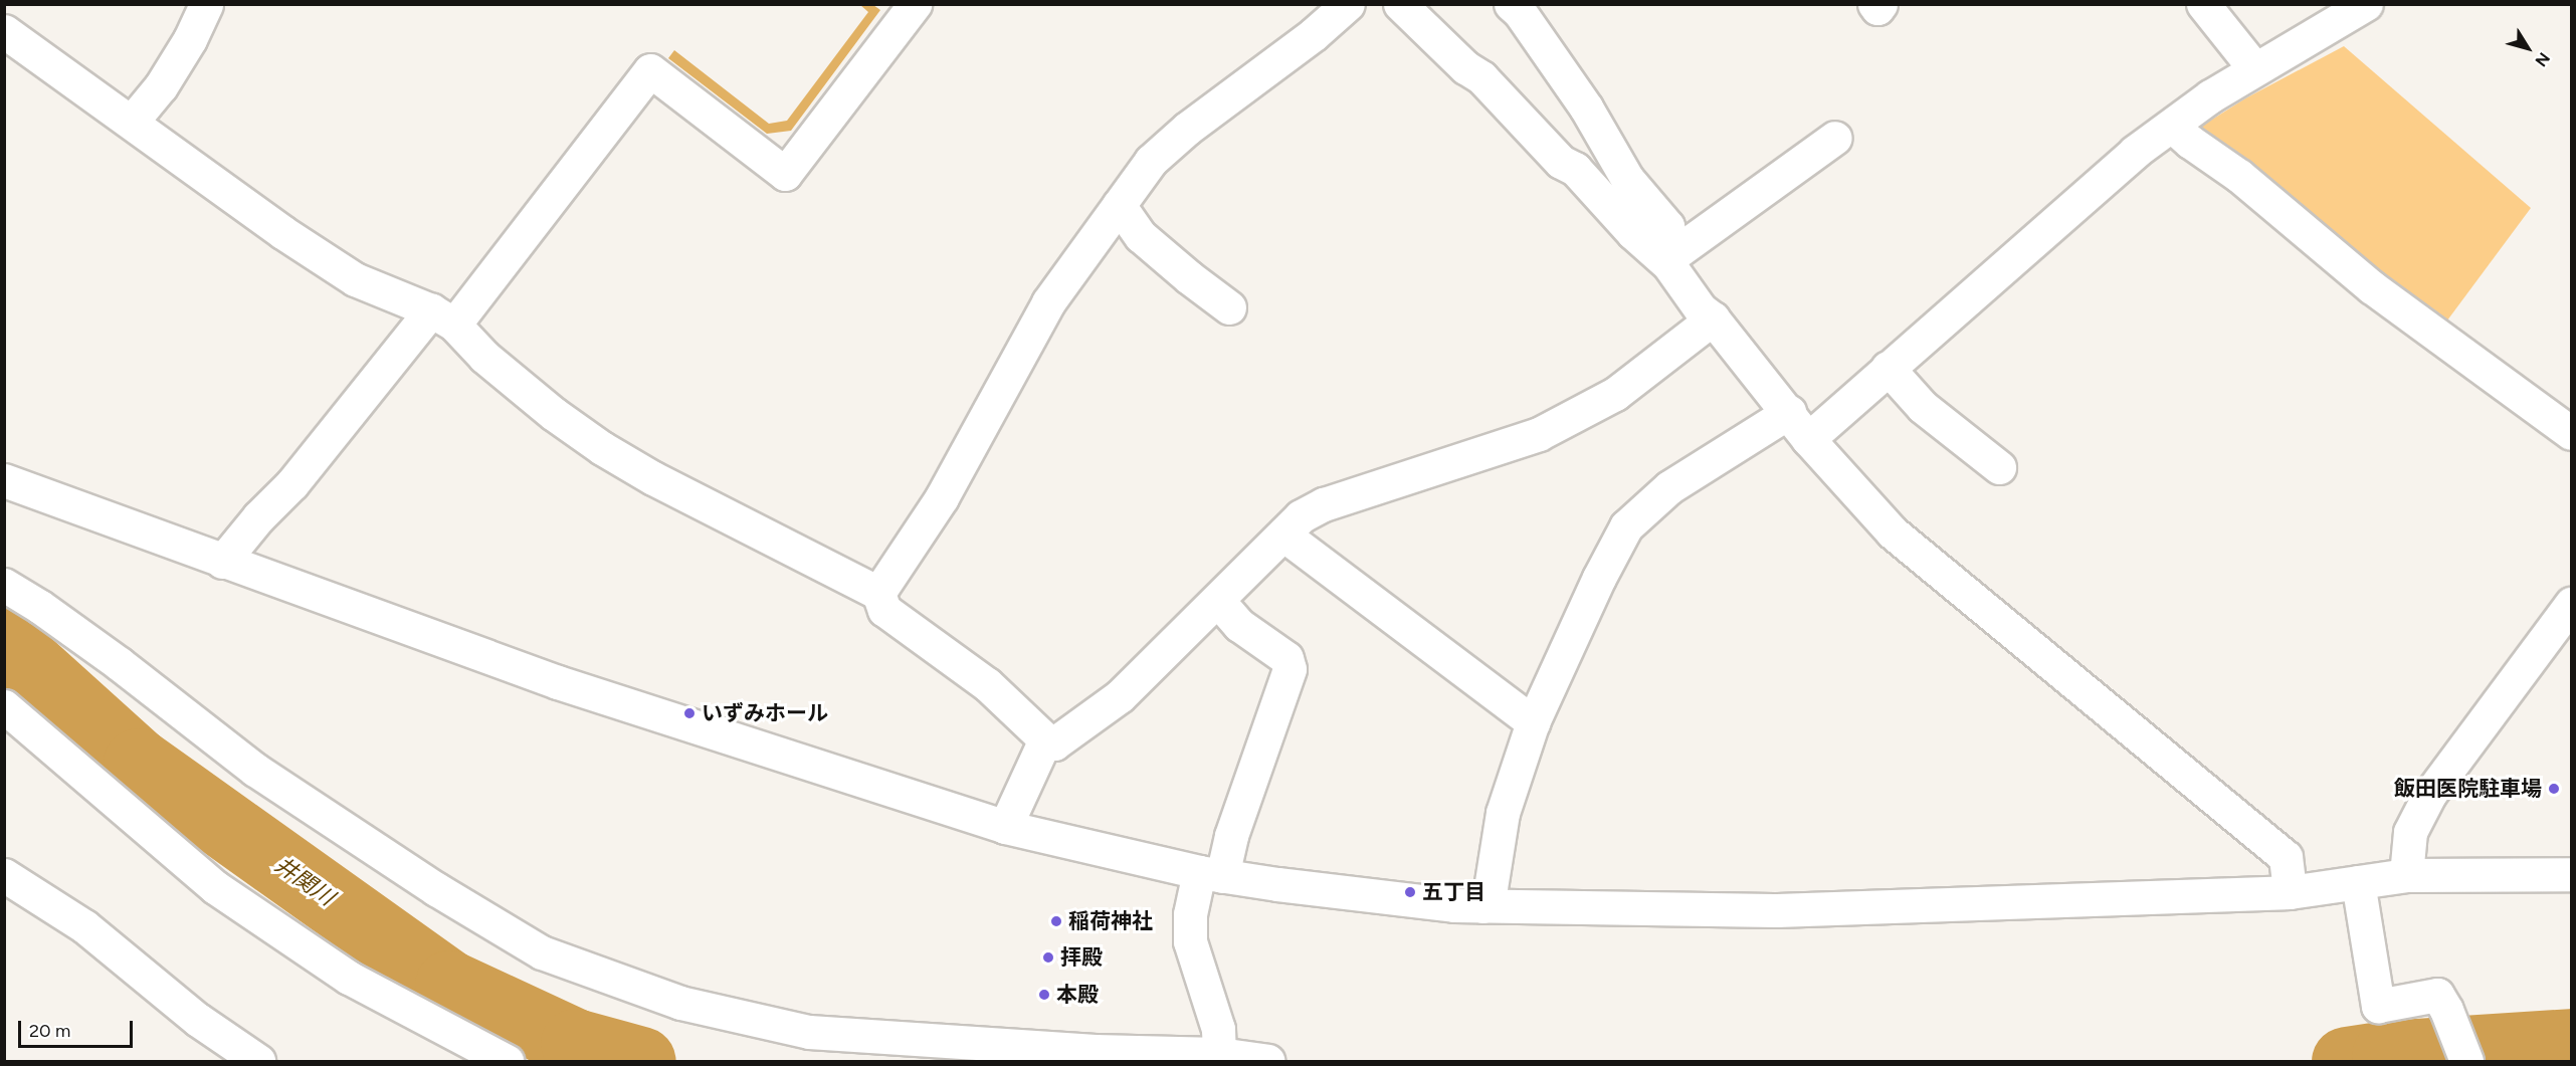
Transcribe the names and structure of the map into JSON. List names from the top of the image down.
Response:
{
  "water": ["井関川"],
  "places": [
    "いずみホール",
    "飯田医院駐車場",
    "五丁目",
    "稲荷神社",
    "拝殿",
    "本殿"
  ],
  "scale_bar": "20 m",
  "north": "bottom right"
}
